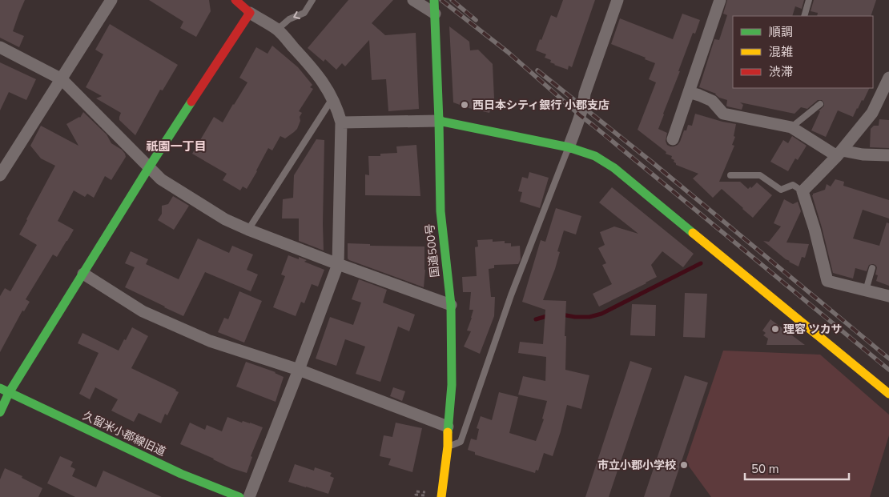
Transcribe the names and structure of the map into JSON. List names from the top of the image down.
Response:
{
  "streets": {
    "main road": ["国道500号", "久留米小郡線旧道"]
  },
  "districts": ["祇園一丁目"],
  "places": ["西日本シティ銀行 小郡支店", "理容 ツカサ", "市立小郡小学校"],
  "legend": ["順調", "混雑", "渋滞"],
  "scale_bar": "50 m"
}
